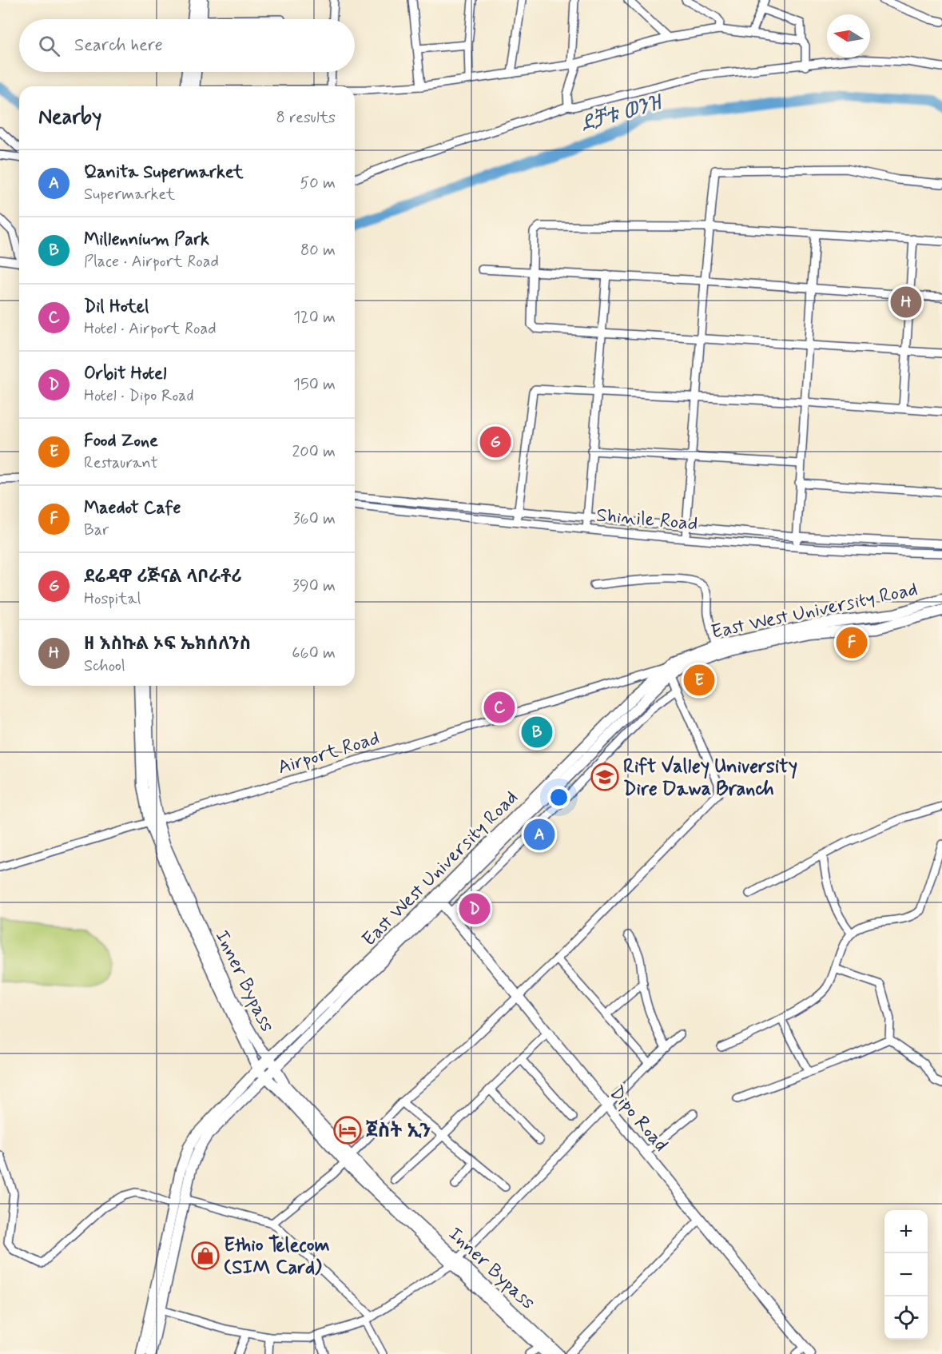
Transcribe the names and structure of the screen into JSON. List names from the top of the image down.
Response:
{
  "streets": {
    "main road": ["East West University Road", "Inner Bypass", "Dipo Road"],
    "street": ["Shinile Road", "Airport Road"]
  },
  "crossings": [
    ["East West University Road", "Airport Road"],
    ["East West University Road", "Inner Bypass"],
    ["East West University Road", "Dipo Road"],
    ["Airport Road", "Inner Bypass"]
  ],
  "water": ["ደቻቱ ወንዝ"],
  "places": {
    "school or university": ["Rift Valley University Dire Dawa Branch"],
    "hotel": ["ጀስት ኢን"],
    "shop": ["Ethio Telecom (SIM Card)"]
  },
  "north": "left",
  "page": {
    "search": "Search here",
    "heading": ["Nearby", "8 results"],
    "list": [
      {
        "mark": "A",
        "name": "Qanita Supermarket",
        "note": "Supermarket",
        "value": "50 m"
      },
      {
        "mark": "B",
        "name": "Millennium Park",
        "note": "Place · Airport Road",
        "value": "80 m"
      },
      {
        "mark": "C",
        "name": "Dil Hotel",
        "note": "Hotel · Airport Road",
        "value": "120 m"
      },
      {
        "mark": "D",
        "name": "Orbit Hotel",
        "note": "Hotel · Dipo Road",
        "value": "150 m"
      },
      {
        "mark": "E",
        "name": "Food Zone",
        "note": "Restaurant",
        "value": "200 m"
      },
      {
        "mark": "F",
        "name": "Maedot Cafe",
        "note": "Bar",
        "value": "360 m"
      },
      {
        "mark": "G",
        "name": "ደሬዳዋ ሪጅናል ላቦራቶሪ",
        "note": "Hospital",
        "value": "390 m"
      },
      {
        "mark": "H",
        "name": "ዘ እስኩል ኦፍ ኤክሰለንስ",
        "note": "School",
        "value": "660 m"
      }
    ],
    "pins": [
      "H",
      "G",
      "F",
      "E",
      "C",
      "B",
      "A",
      "D"
    ],
    "map_buttons": ["+", "−"]
  }
}
